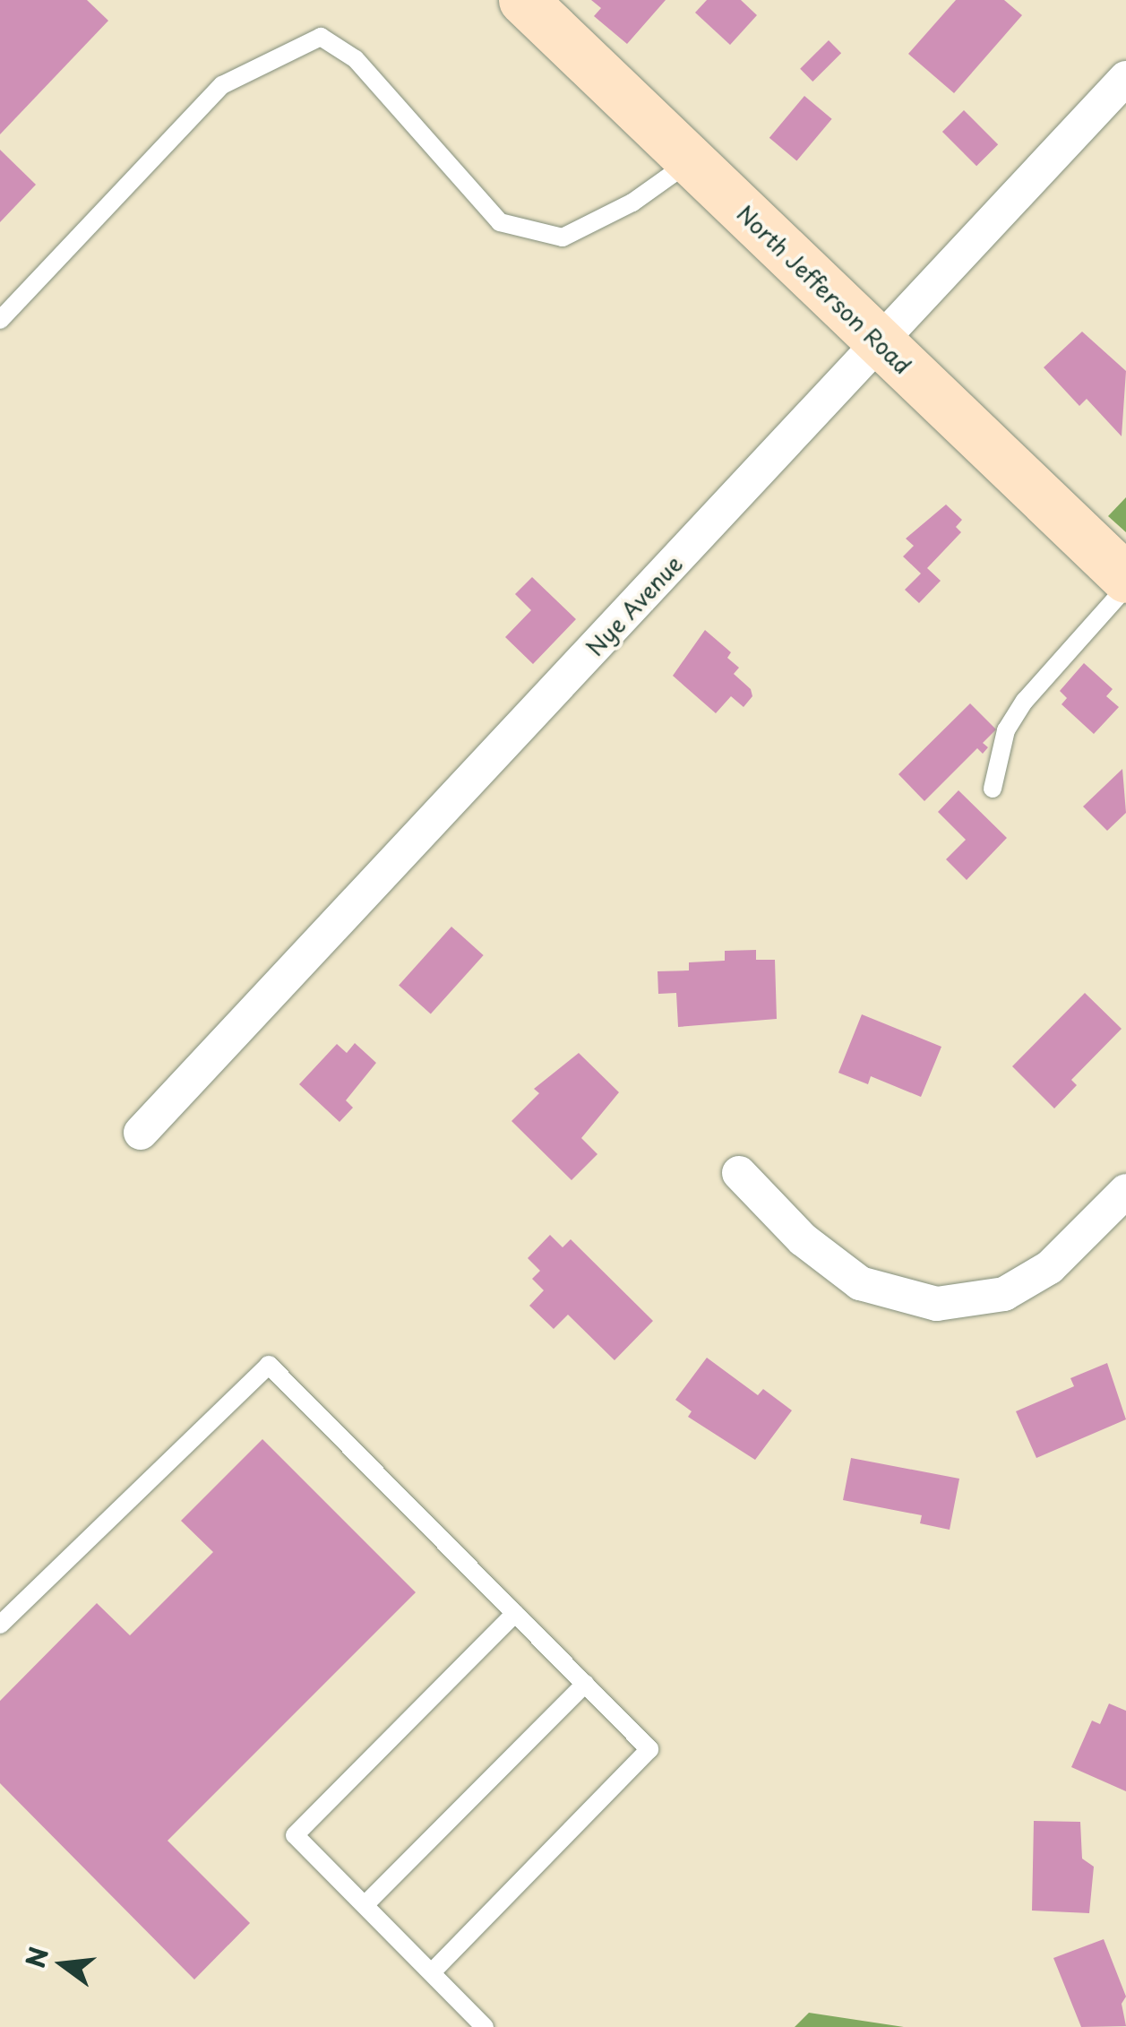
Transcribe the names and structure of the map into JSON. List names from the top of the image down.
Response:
{
  "streets": {
    "street": ["North Jefferson Road", "Nye Avenue"]
  },
  "crossings": [
    ["North Jefferson Road", "Nye Avenue"]
  ],
  "north": "left"
}
